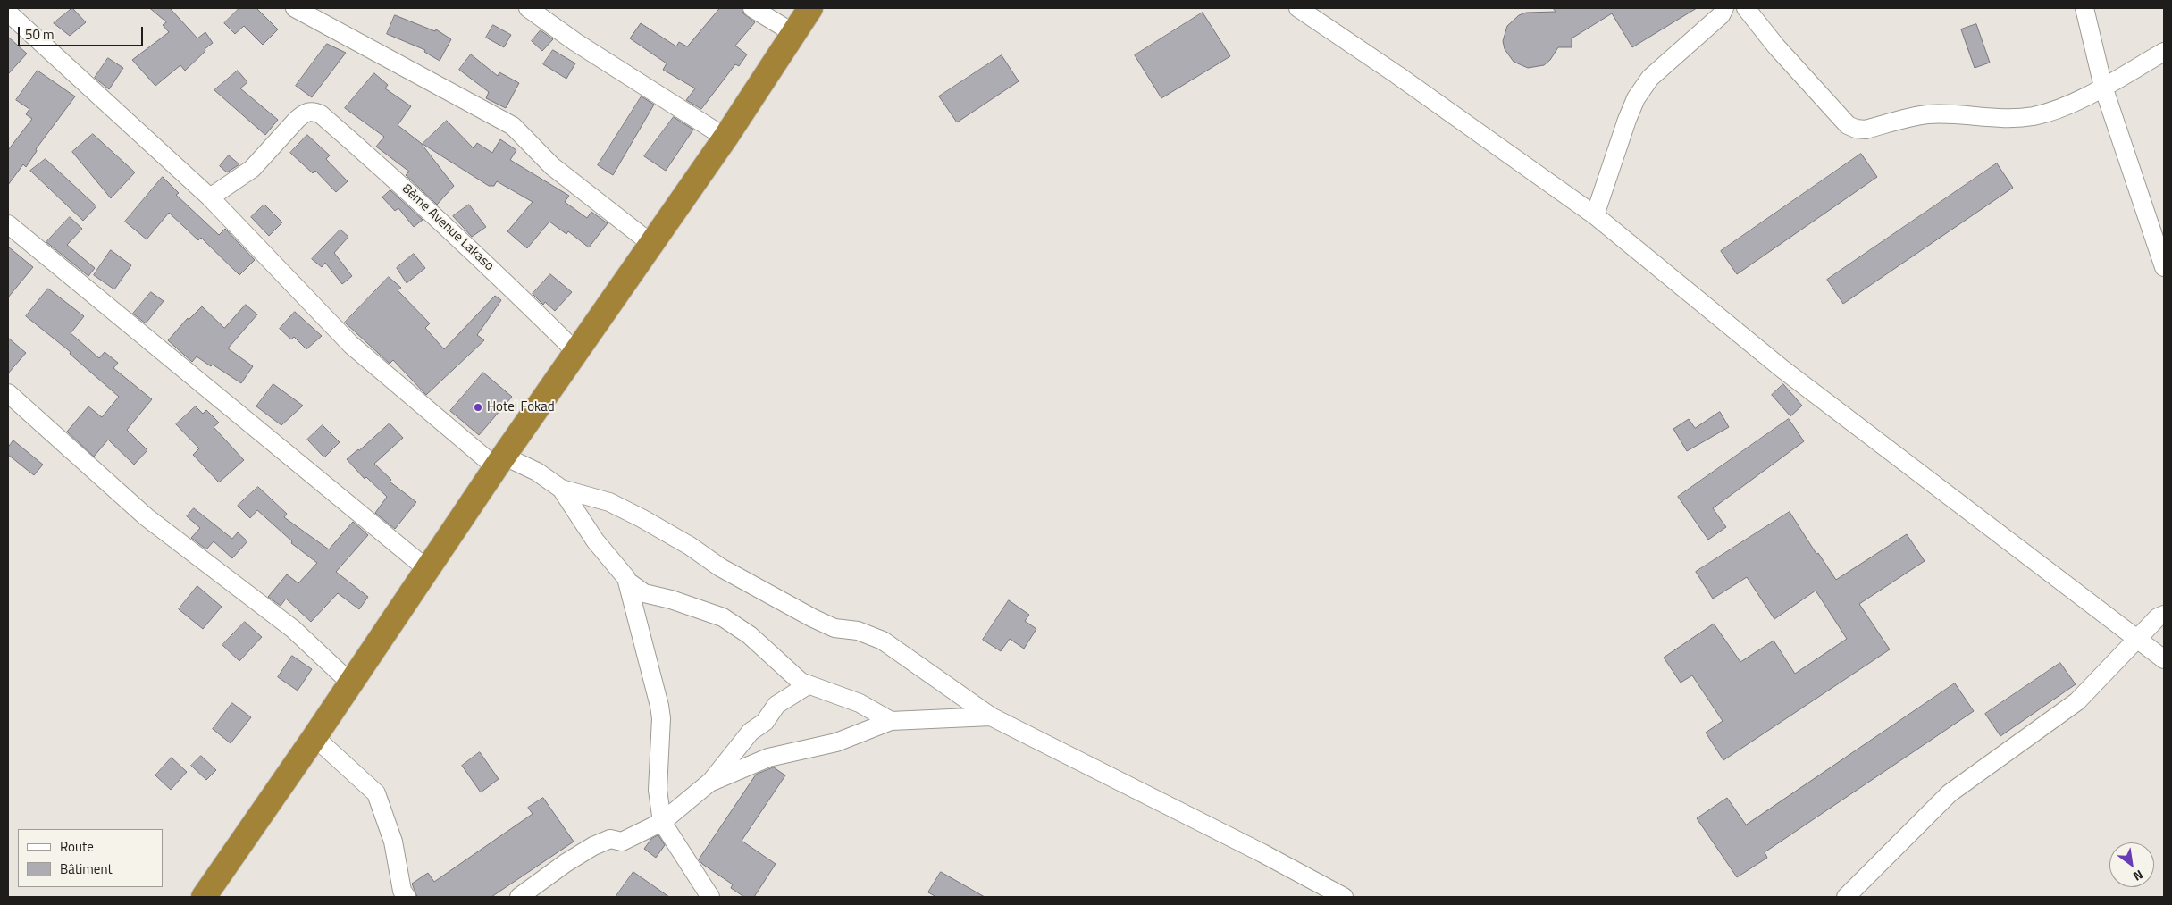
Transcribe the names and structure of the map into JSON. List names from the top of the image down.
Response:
{
  "streets": {
    "street": ["8ème Avenue Lakaso"]
  },
  "places": ["Hotel Fokad"],
  "legend": ["Route", "Bâtiment"],
  "scale_bar": "50 m",
  "north": "bottom right"
}
